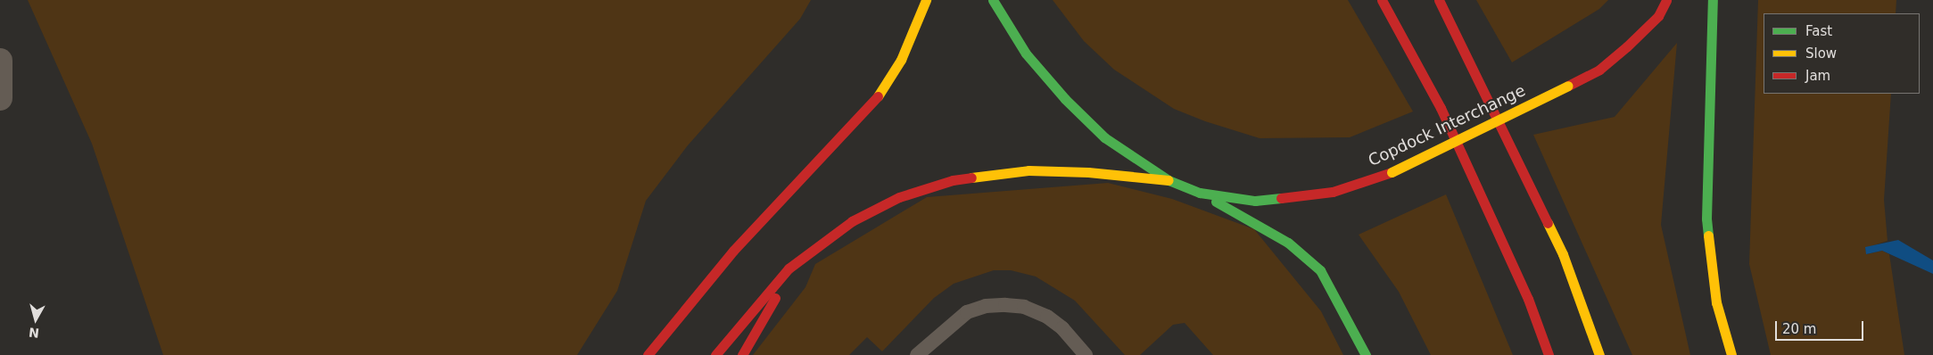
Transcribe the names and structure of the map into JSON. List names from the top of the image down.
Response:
{
  "streets": {
    "main road": ["Copdock Interchange"]
  },
  "legend": ["Fast", "Slow", "Jam"],
  "scale_bar": "20 m",
  "north": "bottom"
}
